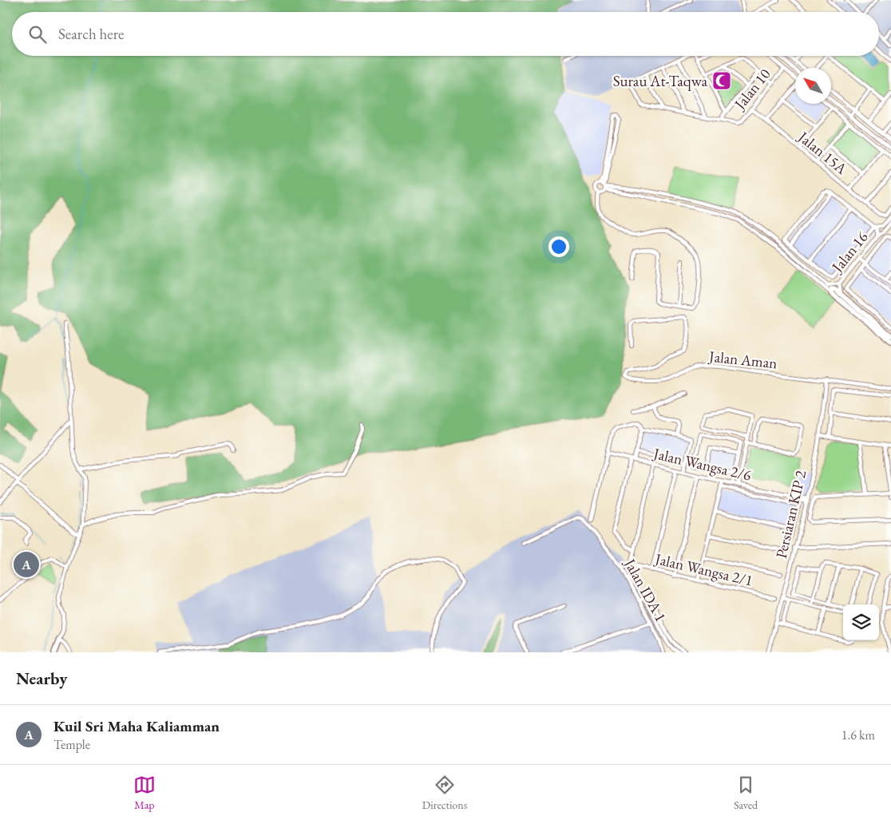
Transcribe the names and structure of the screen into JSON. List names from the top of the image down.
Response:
{
  "streets": {
    "street": [
      "Jalan 10",
      "Jalan 15A",
      "Jalan 16",
      "Jalan Aman",
      "Jalan Wangsa 2/6",
      "Persiaran KIP 2",
      "Jalan Wangsa 2/1",
      "Jalan IDA 1"
    ]
  },
  "crossings": [
    ["Jalan 10", "Jalan 15A"],
    ["Jalan Aman", "Persiaran KIP 2"],
    ["Jalan Wangsa 2/6", "Persiaran KIP 2"]
  ],
  "places": {
    "mosque": ["Surau At-Taqwa"]
  },
  "north": "top left",
  "page": {
    "search": "Search here",
    "pins": "A",
    "heading": "Nearby",
    "list": [
      {
        "mark": "A",
        "name": "Kuil Sri Maha Kaliamman",
        "note": "Temple",
        "value": "1.6 km"
      }
    ],
    "nav": ["Map", "Directions", "Saved"]
  }
}
